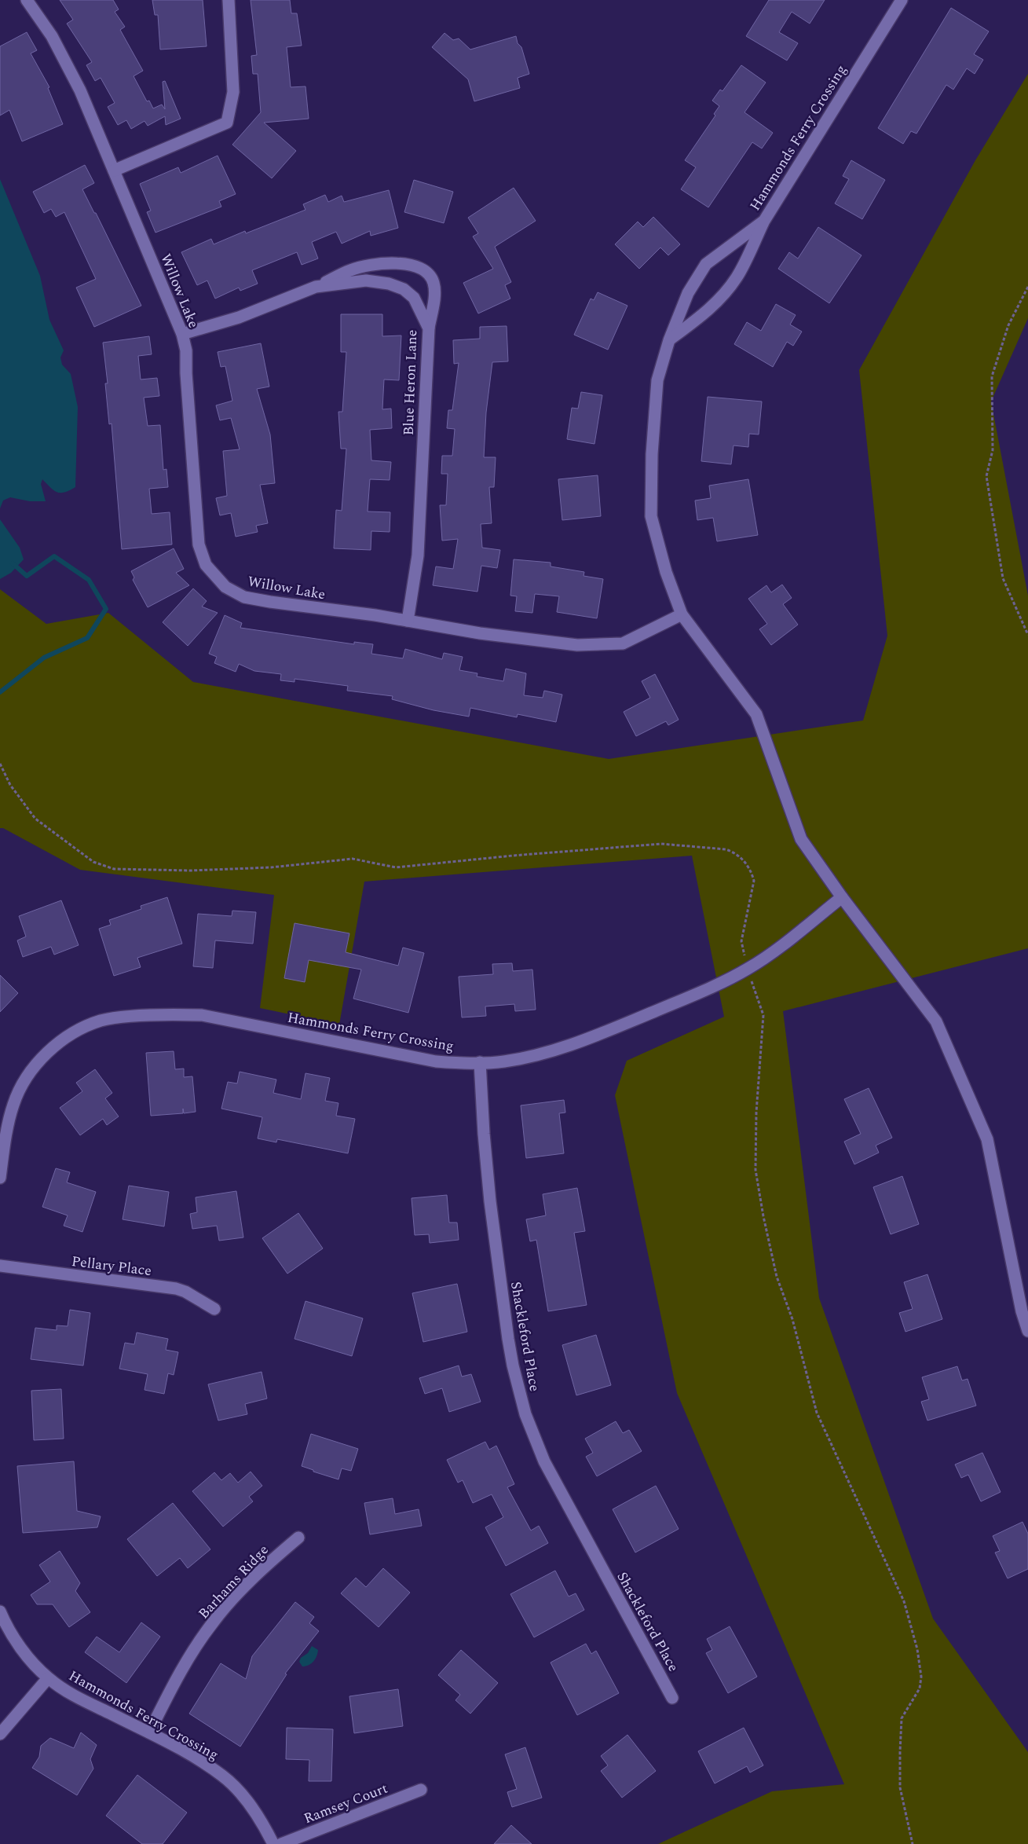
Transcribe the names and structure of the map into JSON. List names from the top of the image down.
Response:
{
  "streets": {
    "street": [
      "Hammonds Ferry Crossing",
      "Willow Lake",
      "Blue Heron Lane",
      "Pellary Place",
      "Shackleford Place",
      "Barhams Ridge",
      "Ramsey Court"
    ]
  },
  "crossings": [
    ["Hammonds Ferry Crossing", "Willow Lake"],
    ["Hammonds Ferry Crossing", "Shackleford Place"],
    ["Hammonds Ferry Crossing", "Barhams Ridge"],
    ["Willow Lake", "Blue Heron Lane"]
  ]
}
